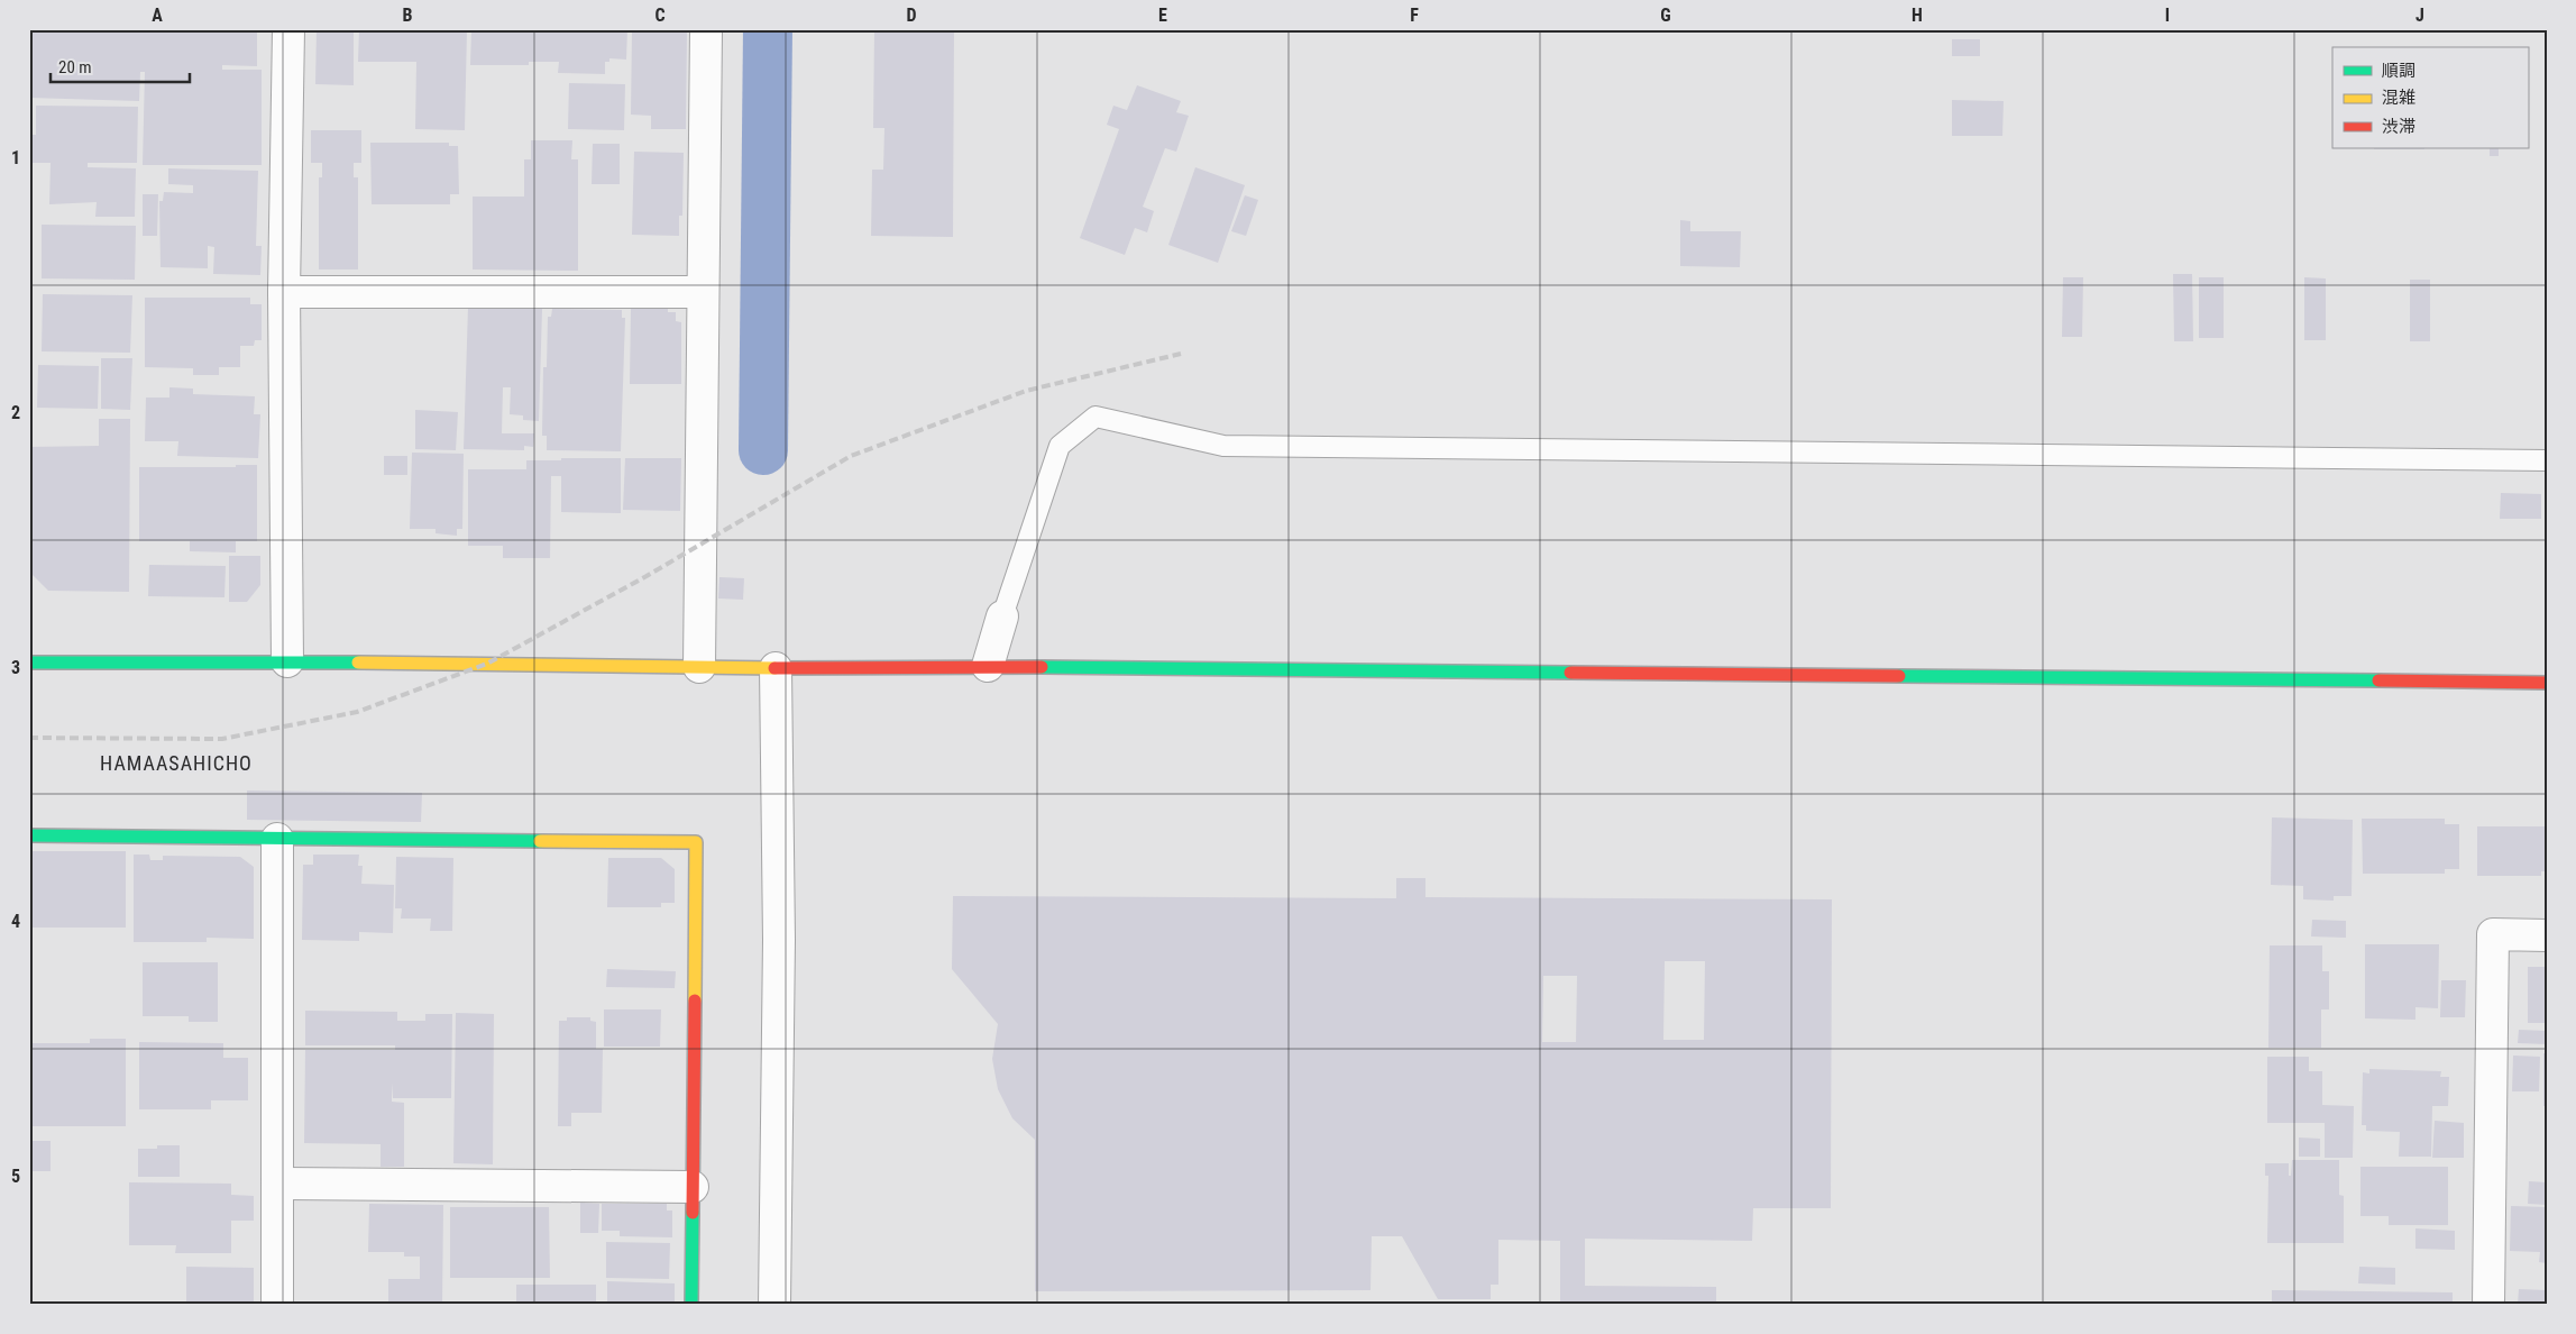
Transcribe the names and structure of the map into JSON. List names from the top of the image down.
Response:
{
  "districts": ["HAMAASAHICHO"],
  "legend": ["順調", "混雑", "渋滞"],
  "scale_bar": "20 m",
  "grid": {
    "columns": [
      "A",
      "B",
      "C",
      "D",
      "E",
      "F",
      "G",
      "H",
      "I",
      "J"
    ],
    "rows": [
      "1",
      "2",
      "3",
      "4",
      "5"
    ]
  }
}
